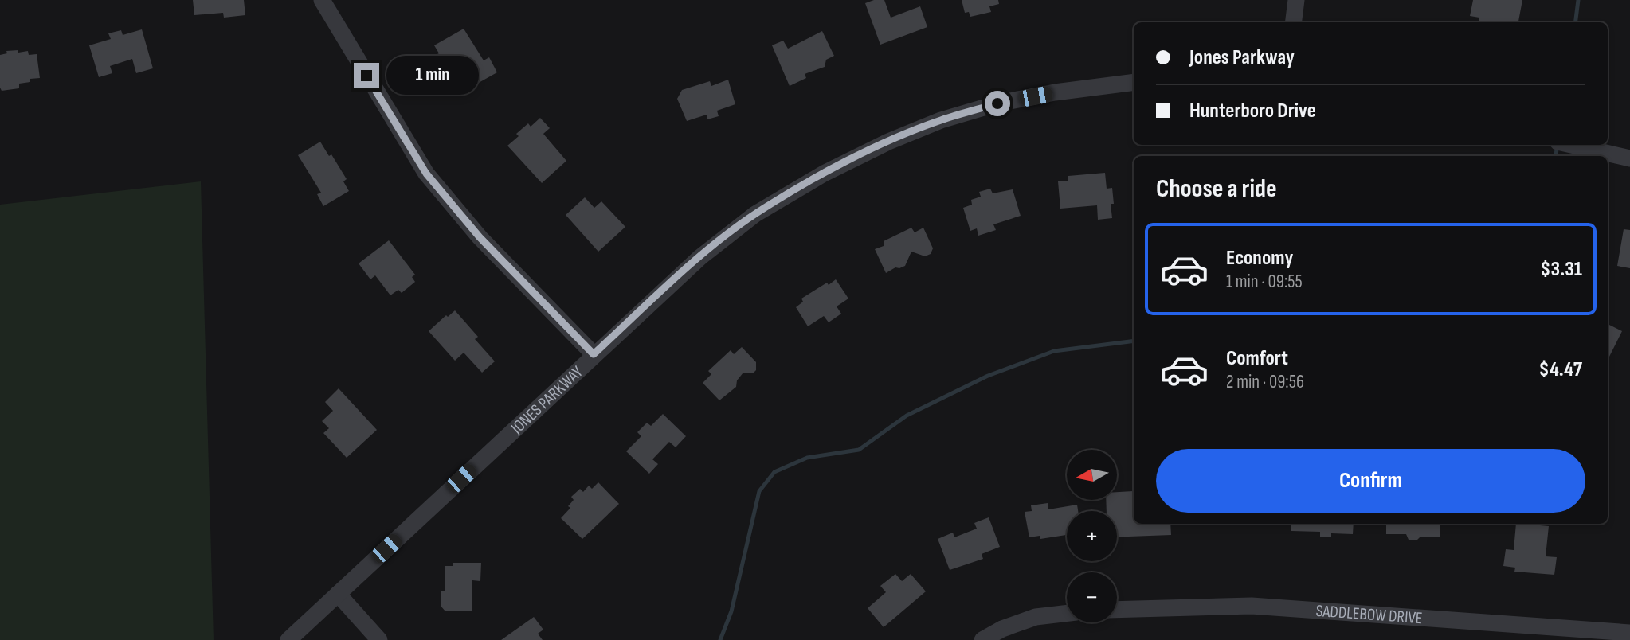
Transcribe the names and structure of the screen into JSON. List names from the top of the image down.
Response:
{
  "streets": {
    "street": ["JONES PARKWAY", "SADDLEBOW DRIVE"]
  },
  "north": "left",
  "page": {
    "banner": ["Jones Parkway", "Hunterboro Drive"],
    "bubble": "1 min",
    "heading": "Choose a ride",
    "list": [
      {
        "name": "Economy",
        "note": "1 min · 09:55",
        "value": "$3.31"
      },
      {
        "name": "Comfort",
        "note": "2 min · 09:56",
        "value": "$4.47"
      }
    ],
    "buttons": "Confirm",
    "map_buttons": ["+", "−"]
  }
}
